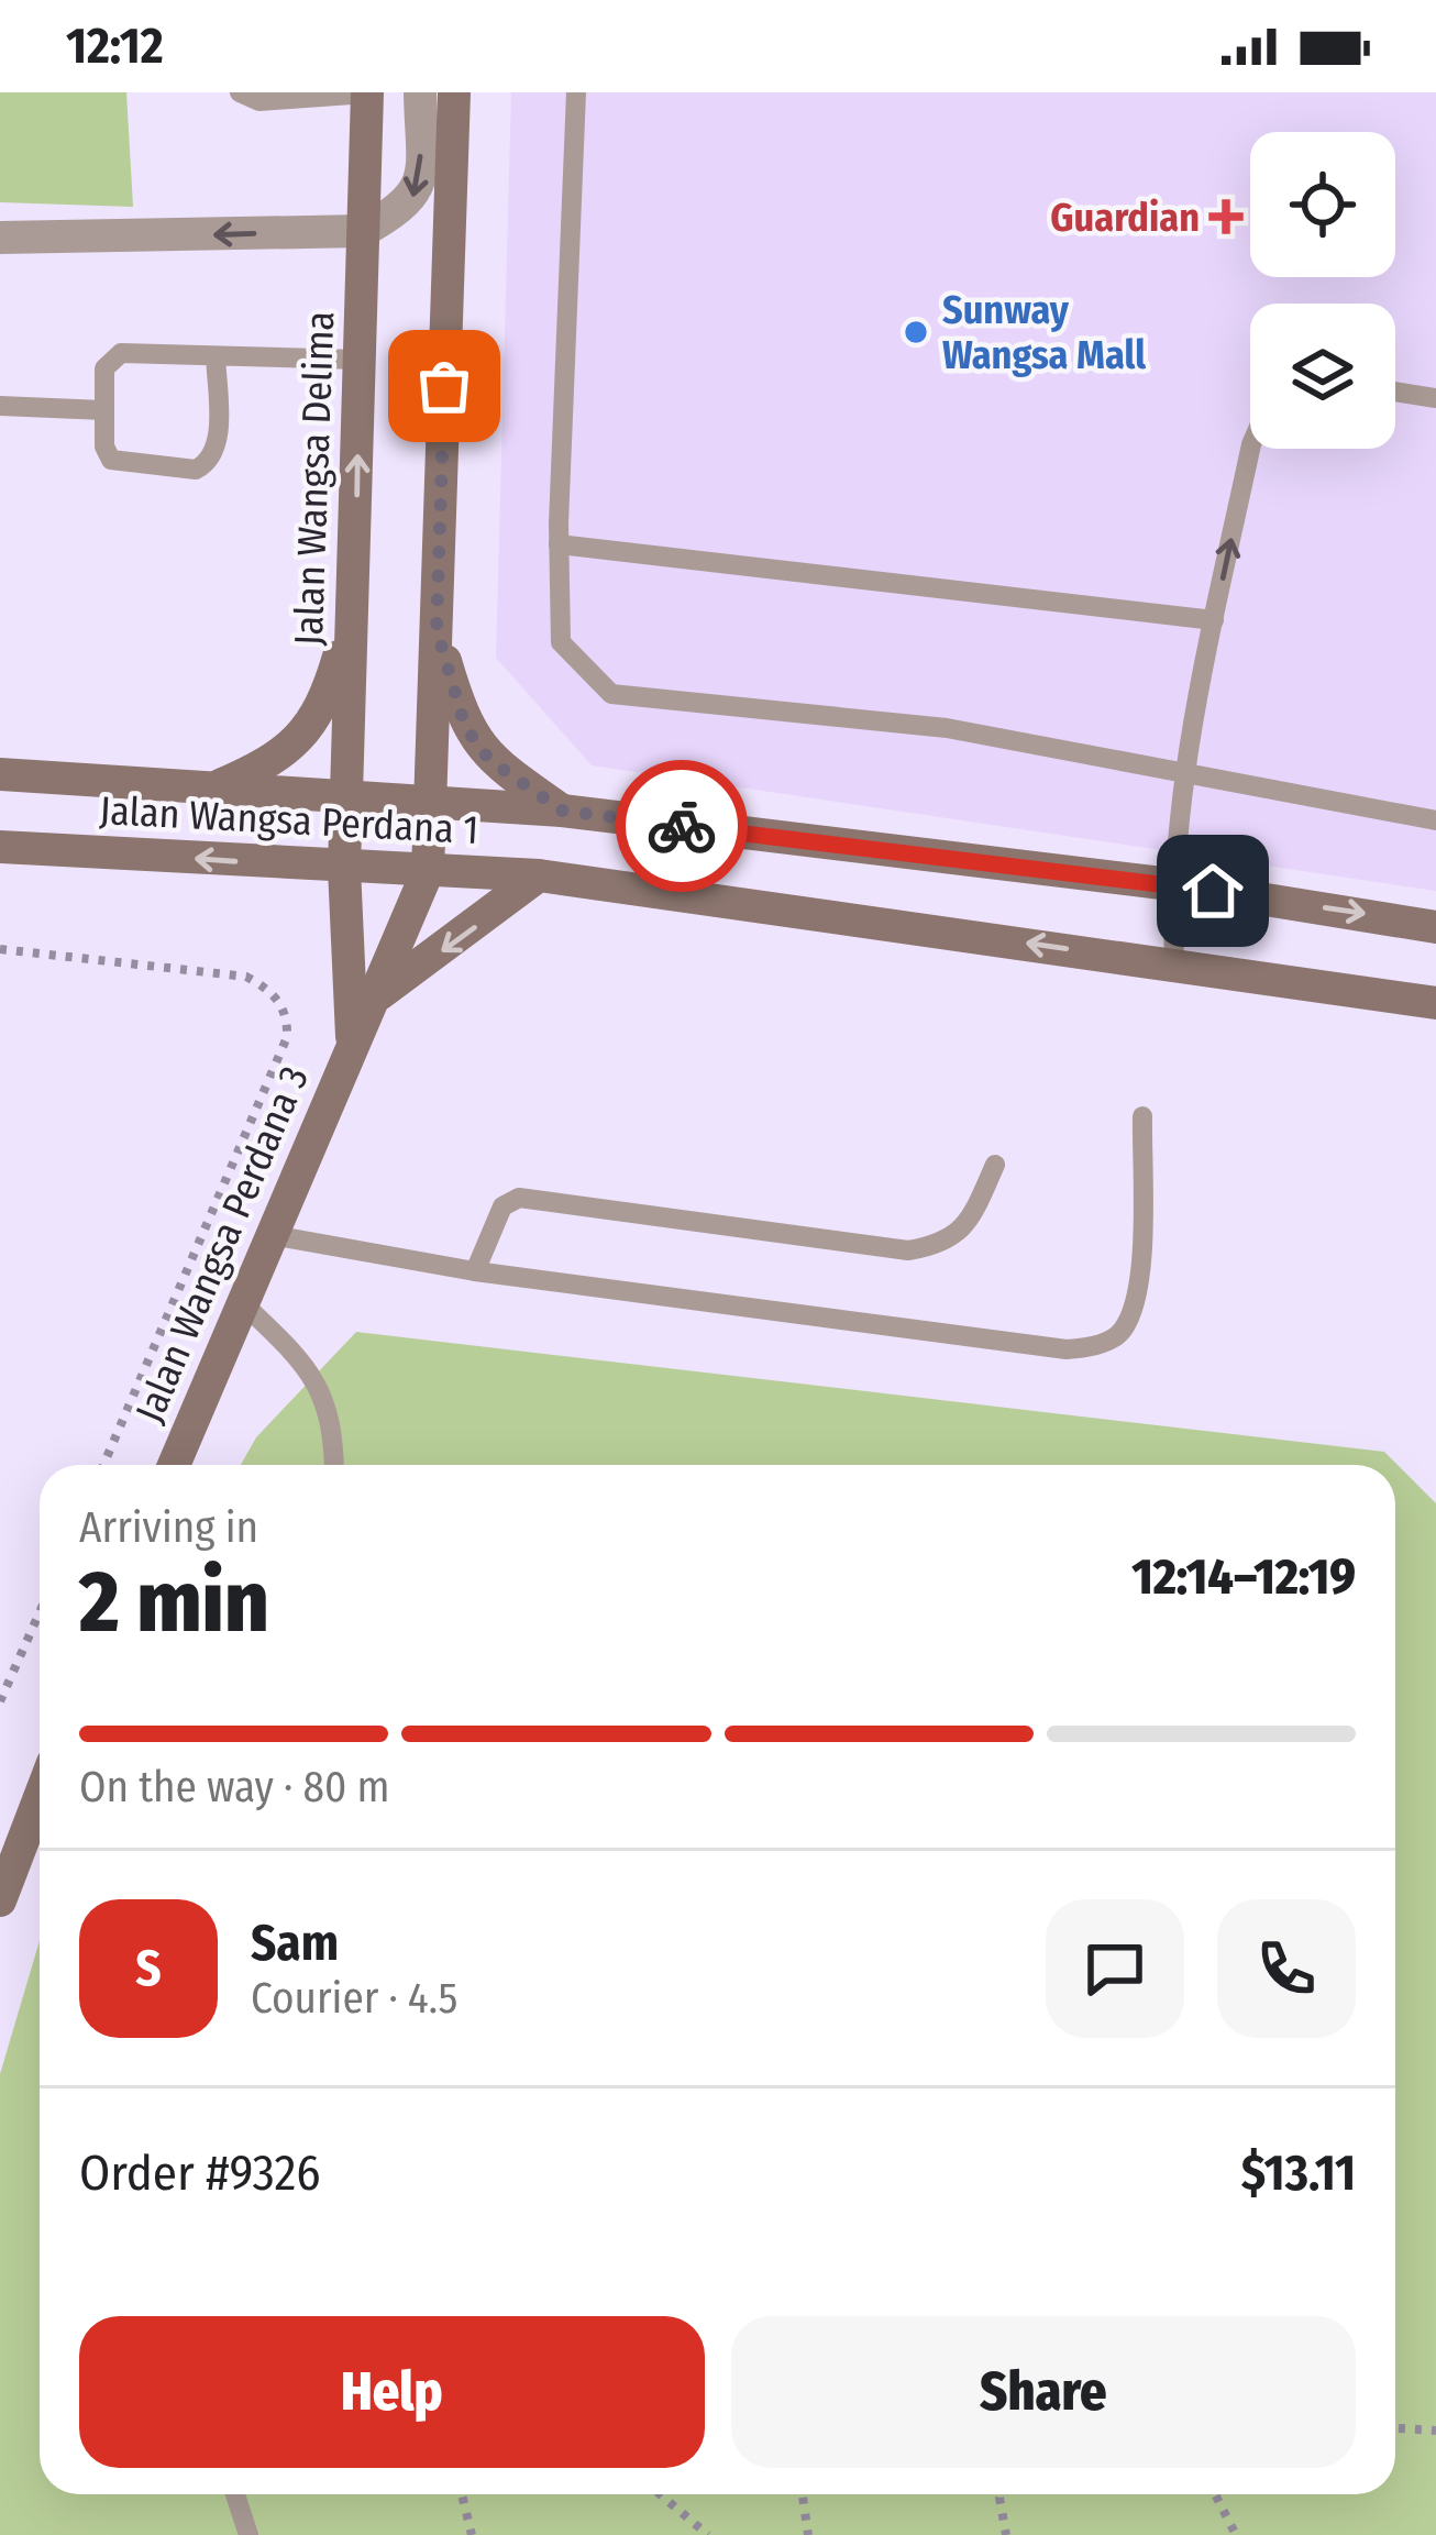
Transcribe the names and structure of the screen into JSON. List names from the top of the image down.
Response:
{
  "streets": {
    "street": ["Jalan Wangsa Delima", "Jalan Wangsa Perdana 1", "Jalan Wangsa Perdana 3"]
  },
  "crossings": [
    ["Jalan Wangsa Delima", "Jalan Wangsa Perdana 1"],
    ["Jalan Wangsa Delima", "Jalan Wangsa Perdana 3"],
    ["Jalan Wangsa Perdana 1", "Jalan Wangsa Perdana 3"]
  ],
  "places": {
    "health": ["Guardian"],
    "other": ["Sunway Wangsa Mall"]
  },
  "page": {
    "status": "12:12",
    "heading": ["2 min", "Arriving in", "12:14–12:19"],
    "panel": [
      "Sam",
      "Courier · 4.5",
      "Order #9326",
      "$13.11"
    ],
    "bar": "On the way · 80 m",
    "round": "S",
    "buttons": ["Help", "Share"]
  }
}
